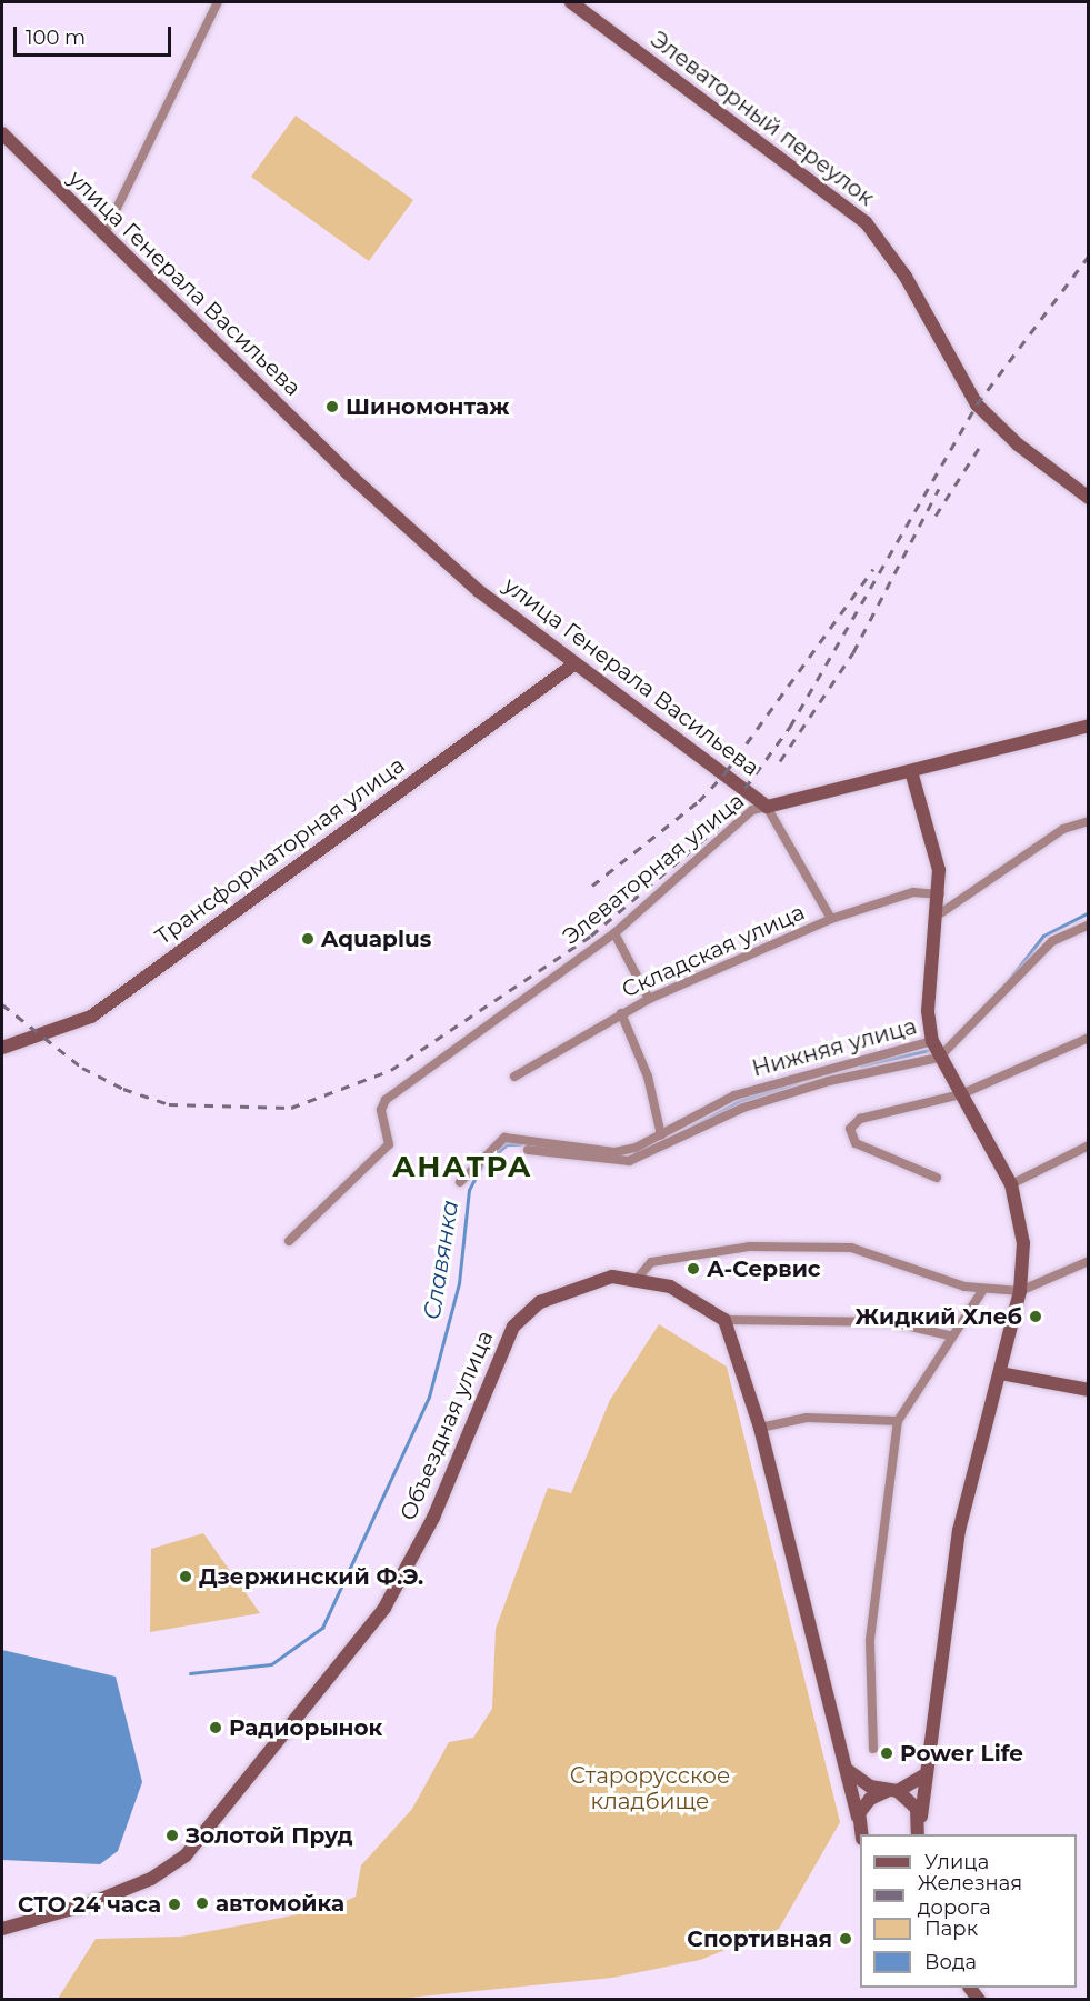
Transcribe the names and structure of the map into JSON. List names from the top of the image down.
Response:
{
  "streets": {
    "main road": [
      "Элеваторный переулок",
      "улица Генерала Васильева",
      "Трансформаторная улица",
      "Элеваторная улица",
      "Объездная улица"
    ],
    "street": ["Складская улица", "Нижняя улица"]
  },
  "crossings": [
    ["улица Генерала Васильева", "Трансформаторная улица"],
    ["улица Генерала Васильева", "Элеваторная улица"],
    ["улица Генерала Васильева", "Складская улица"]
  ],
  "districts": ["АНАТРА"],
  "water": ["Славянка"],
  "parks": ["Старорусское кладбище"],
  "places": [
    "Шиномонтаж",
    "Aquaplus",
    "А-Сервис",
    "Жидкий Хлеб",
    "Дзержинский Ф.Э.",
    "Радиорынок",
    "Power Life",
    "Золотой Пруд",
    "автомойка",
    "СТО 24 часа",
    "Спортивная"
  ],
  "legend": [
    "Улица",
    "Железная дорога",
    "Парк",
    "Вода"
  ],
  "scale_bar": "100 m"
}
